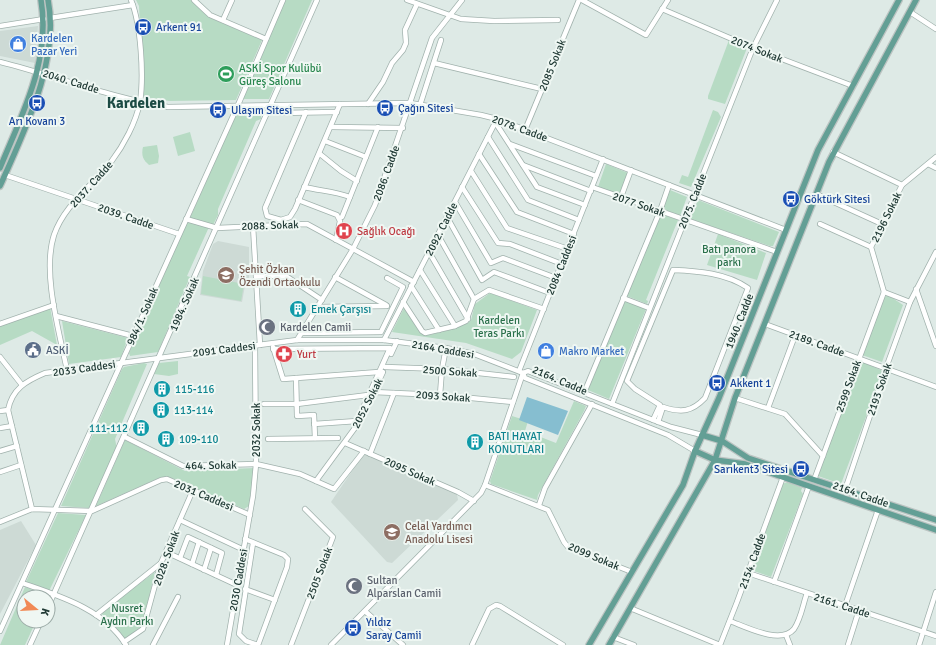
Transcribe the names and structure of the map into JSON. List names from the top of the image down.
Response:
{
  "streets": {
    "main road": ["1940. Cadde", "2164. Cadde"],
    "street": [
      "2074 Sokak",
      "2085 Sokak",
      "2040. Cadde",
      "2078. Cadde",
      "2086. Cadde",
      "2037. Cadde",
      "2075. Cadde",
      "2077 Sokak",
      "2039. Cadde",
      "2196 Sokak",
      "2088. Sokak",
      "2092. Cadde",
      "2084 Caddesi",
      "1984. Sokak",
      "984/1. Sokak",
      "2189. Cadde",
      "2091 Caddesi",
      "2164 Caddesi",
      "2033 Caddesi",
      "2500 Sokak",
      "2599 Sokak",
      "2193 Sokak",
      "2093 Sokak",
      "2052 Sokak",
      "2032 Sokak",
      "464. Sokak",
      "2095 Sokak",
      "2031 Caddesi",
      "2099 Sokak",
      "2028. Sokak",
      "2154. Cadde",
      "2505 Sokak",
      "2030 Caddesi",
      "2161. Cadde"
    ]
  },
  "crossings": [
    ["2074 Sokak", "2075. Cadde"],
    ["2074 Sokak", "1940. Cadde"],
    ["2085 Sokak", "2078. Cadde"],
    ["2040. Cadde", "2078. Cadde"],
    ["2040. Cadde", "2037. Cadde"],
    ["2040. Cadde", "984/1. Sokak"],
    ["2078. Cadde", "2086. Cadde"],
    ["2078. Cadde", "2075. Cadde"],
    ["2078. Cadde", "2092. Cadde"],
    ["2078. Cadde", "2084 Caddesi"],
    ["2078. Cadde", "1984. Sokak"],
    ["2078. Cadde", "984/1. Sokak"],
    ["2078. Cadde", "1940. Cadde"],
    ["2086. Cadde", "2088. Sokak"],
    ["2086. Cadde", "2091 Caddesi"],
    ["2037. Cadde", "2039. Cadde"],
    ["2037. Cadde", "2033 Caddesi"],
    ["2075. Cadde", "2077 Sokak"],
    ["2075. Cadde", "2164. Cadde"],
    ["2077 Sokak", "2084 Caddesi"],
    ["2077 Sokak", "1940. Cadde"],
    ["2039. Cadde", "984/1. Sokak"],
    ["2196 Sokak", "2599 Sokak"],
    ["2088. Sokak", "2092. Cadde"],
    ["2088. Sokak", "1984. Sokak"],
    ["2088. Sokak", "984/1. Sokak"],
    ["2088. Sokak", "2032 Sokak"],
    ["2092. Cadde", "2091 Caddesi"],
    ["2092. Cadde", "2164 Caddesi"],
    ["2084 Caddesi", "2164 Caddesi"],
    ["2084 Caddesi", "2164. Cadde"],
    ["2084 Caddesi", "2093 Sokak"],
    ["2084 Caddesi", "2095 Sokak"],
    ["2084 Caddesi", "2099 Sokak"],
    ["1984. Sokak", "2091 Caddesi"],
    ["1984. Sokak", "2033 Caddesi"],
    ["1984. Sokak", "464. Sokak"],
    ["1984. Sokak", "2031 Caddesi"],
    ["984/1. Sokak", "2033 Caddesi"],
    ["1940. Cadde", "2164. Cadde"],
    ["1940. Cadde", "2099 Sokak"],
    ["2189. Cadde", "2599 Sokak"],
    ["2189. Cadde", "2193 Sokak"],
    ["2091 Caddesi", "2164 Caddesi"],
    ["2091 Caddesi", "2033 Caddesi"],
    ["2091 Caddesi", "2032 Sokak"],
    ["2164 Caddesi", "2164. Cadde"],
    ["2164 Caddesi", "2052 Sokak"],
    ["2500 Sokak", "2052 Sokak"],
    ["2164. Cadde", "2599 Sokak"],
    ["2164. Cadde", "2193 Sokak"],
    ["2164. Cadde", "2154. Cadde"],
    ["2093 Sokak", "2052 Sokak"],
    ["2052 Sokak", "464. Sokak"],
    ["2052 Sokak", "2095 Sokak"],
    ["2032 Sokak", "464. Sokak"],
    ["2032 Sokak", "2031 Caddesi"],
    ["2032 Sokak", "2030 Caddesi"],
    ["464. Sokak", "2095 Sokak"],
    ["2031 Caddesi", "2028. Sokak"],
    ["2031 Caddesi", "2030 Caddesi"],
    ["2154. Cadde", "2161. Cadde"]
  ],
  "districts": ["Kardelen"],
  "parks": ["Batı panora parkı", "Kardelen Teras Parkı", "Nusret Aydın Parkı"],
  "places": {
    "bus stop": [
      "Arkent 91",
      "Arı Kovanı 3",
      "Çağın Sitesi",
      "Ulaşım Sitesi",
      "Göktürk Sitesi",
      "Akkent 1",
      "Sarıkent3 Sitesi",
      "Yıldız Saray Camii"
    ],
    "shop": ["Kardelen Pazar Yeri", "Makro Market"],
    "sports": ["ASKİ Spor Kulübü Güreş Salonu"],
    "hospital": ["Sağlık Ocağı"],
    "school or university": ["Şehit Özkan Özendi Ortaokulu", "Celal Yardımcı Anadolu Lisesi"],
    "building": [
      "Emek Çarşısı",
      "115-116",
      "113-114",
      "111-112",
      "109-110",
      "BATI HAYAT KONUTLARI"
    ],
    "mosque": ["Kardelen Camii", "Sultan Alparslan Camii"],
    "public building": ["ASKİ"],
    "pharmacy": ["Yurt"]
  },
  "north": "right"
}
